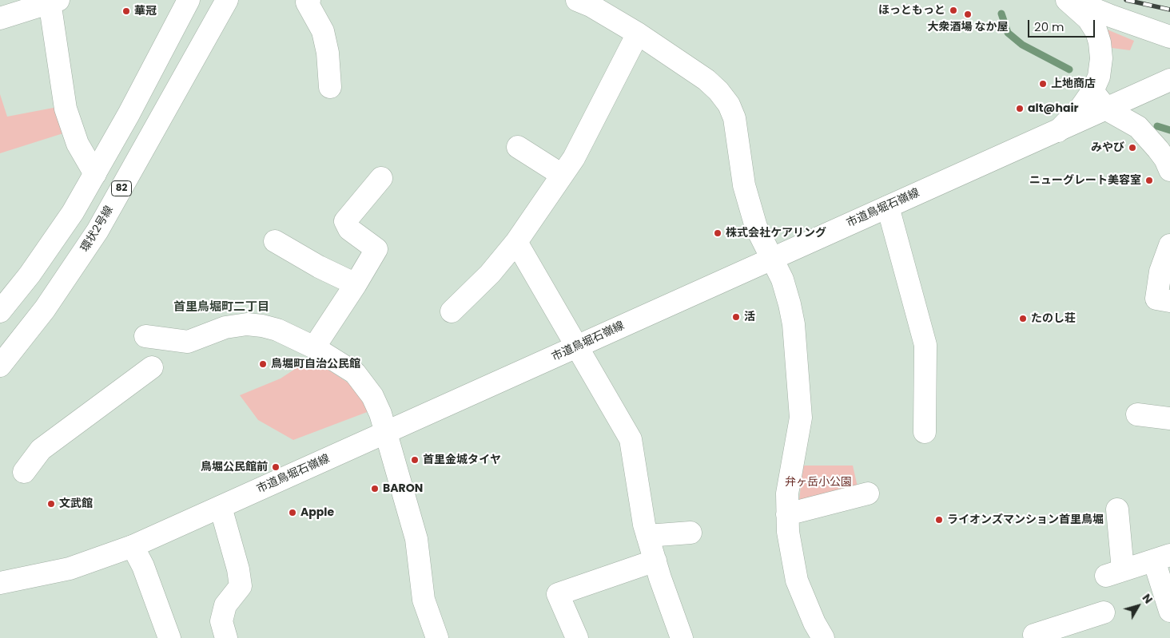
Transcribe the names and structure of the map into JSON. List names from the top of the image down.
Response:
{
  "streets": {
    "street": ["82", "市道鳥堀石嶺線", "環状2号線"]
  },
  "districts": ["首里鳥堀町二丁目"],
  "parks": ["弁ヶ岳小公園"],
  "places": [
    "ほっともっと",
    "華冠",
    "大衆酒場 なか屋",
    "上地商店",
    "alt@hair",
    "みやび",
    "ニューグレート美容室",
    "株式会社ケアリング",
    "活",
    "たのし荘",
    "鳥堀町自治公民館",
    "首里金城タイヤ",
    "鳥堀公民館前",
    "BARON",
    "文武館",
    "Apple",
    "ライオンズマンション首里鳥堀"
  ],
  "scale_bar": "20 m",
  "north": "top right"
}
